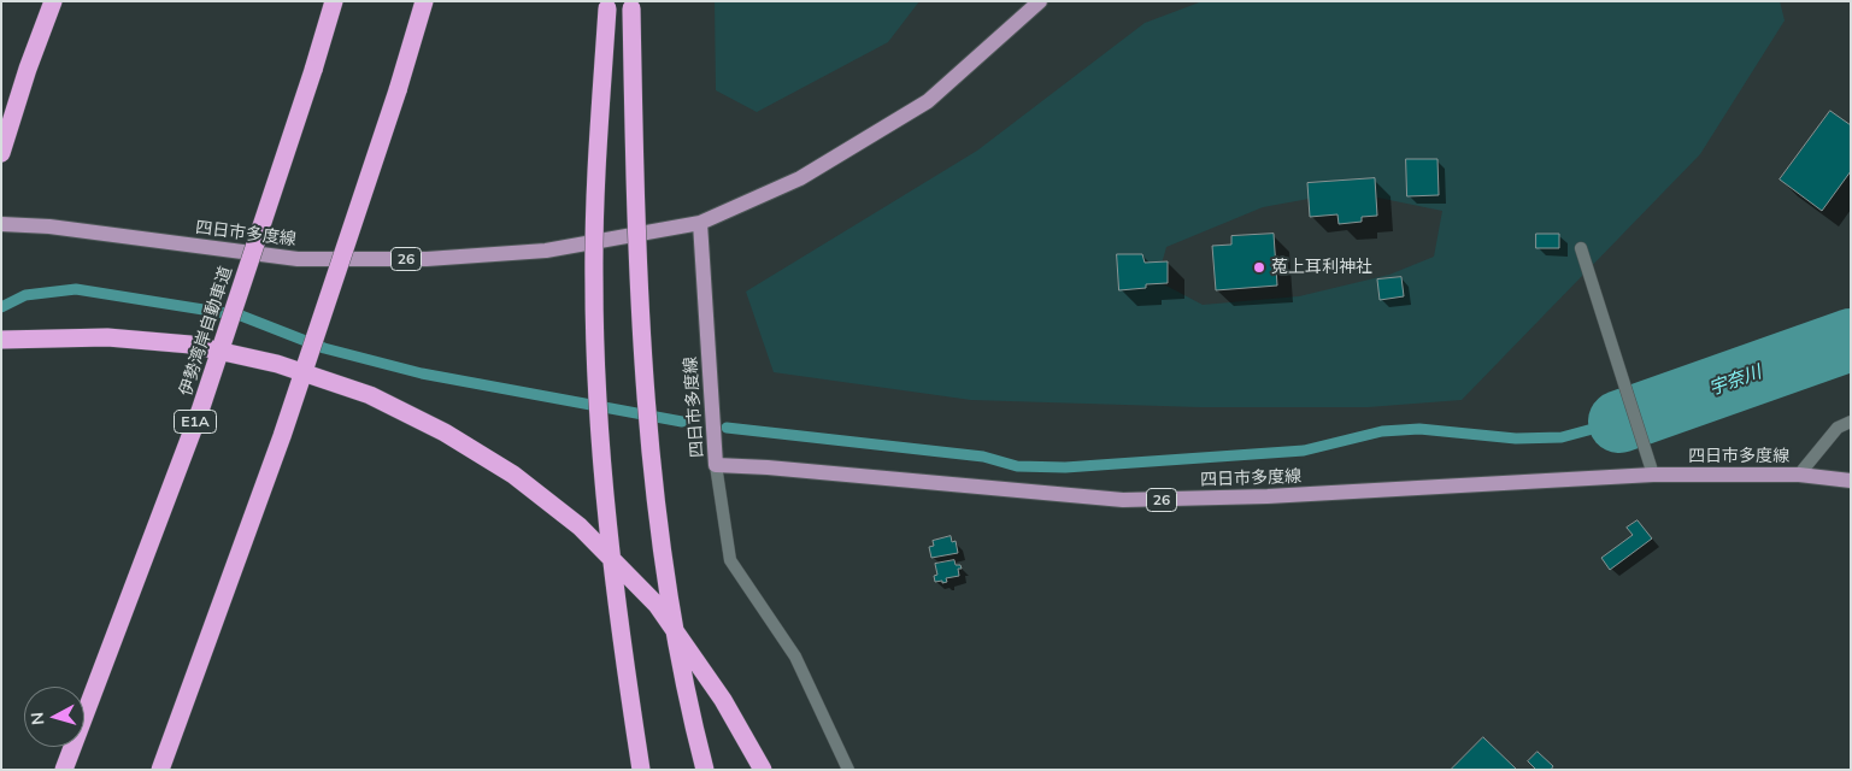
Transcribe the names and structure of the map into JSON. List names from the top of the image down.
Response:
{
  "streets": {
    "highway": ["伊勢湾岸自動車道", "E1A"],
    "main road": ["四日市多度線", "26"]
  },
  "water": ["宇奈川"],
  "places": ["菟上耳利神社"],
  "north": "left"
}
